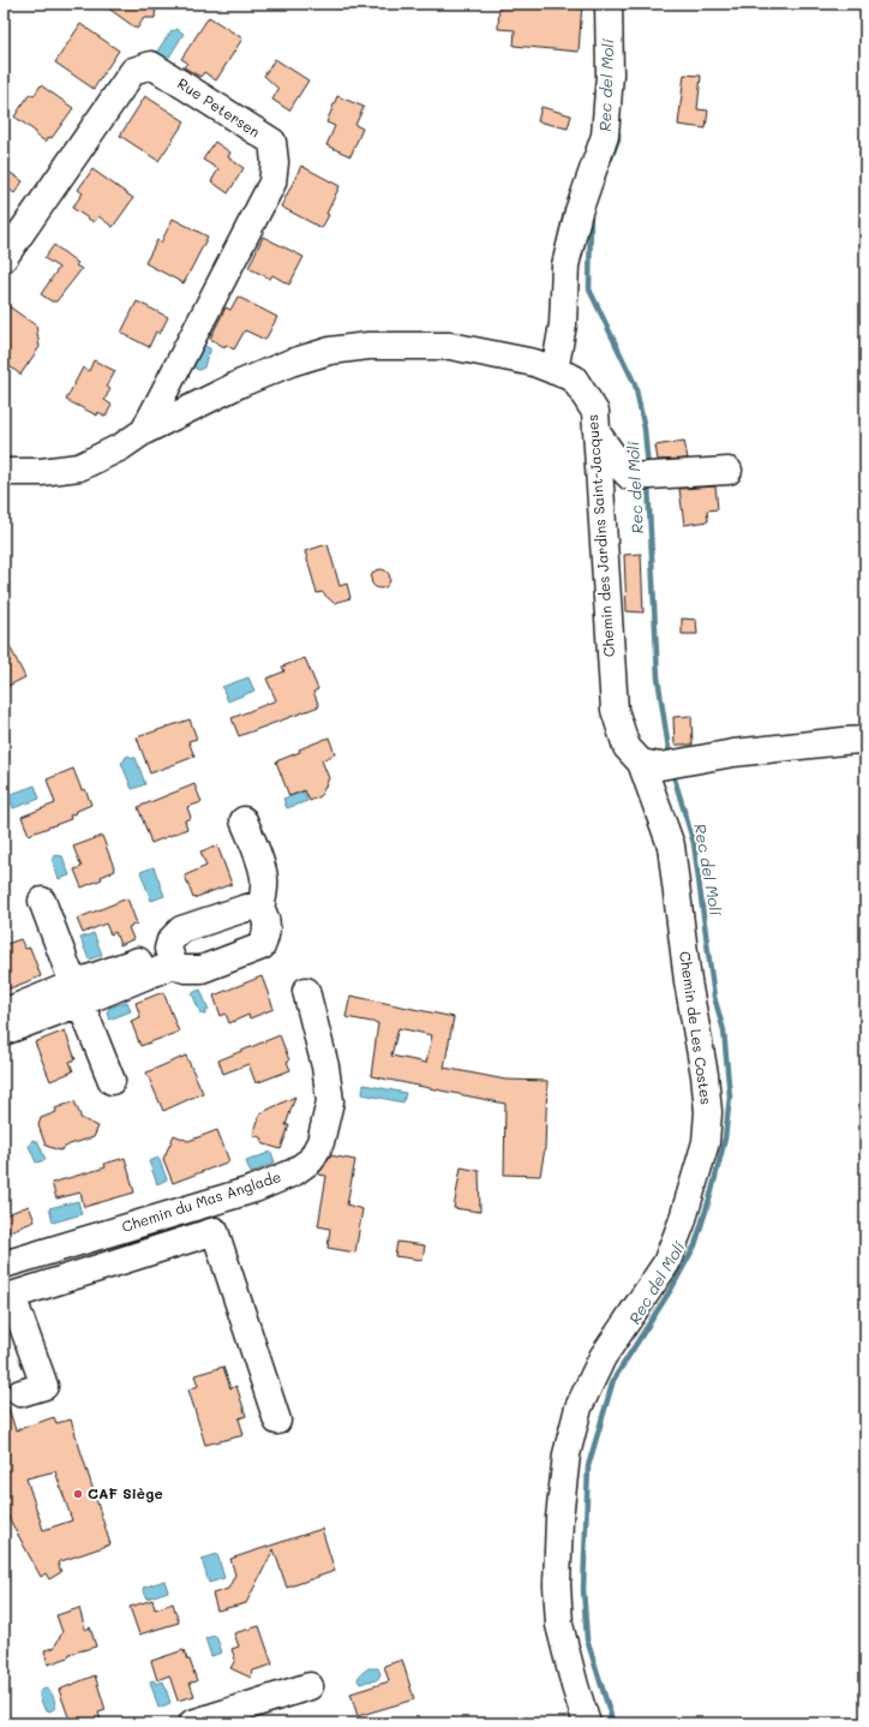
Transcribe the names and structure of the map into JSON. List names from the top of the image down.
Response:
{
  "streets": {
    "street": [
      "Rue Petersen",
      "Chemin des Jardins Saint-Jacques",
      "Chemin de Les Costes",
      "Chemin du Mas Anglade"
    ]
  },
  "crossings": [
    ["Rue Petersen", "Chemin des Jardins Saint-Jacques"],
    ["Chemin des Jardins Saint-Jacques", "Chemin de Les Costes"]
  ],
  "water": ["Rec del Molí"],
  "places": ["CAF Siège"]
}
